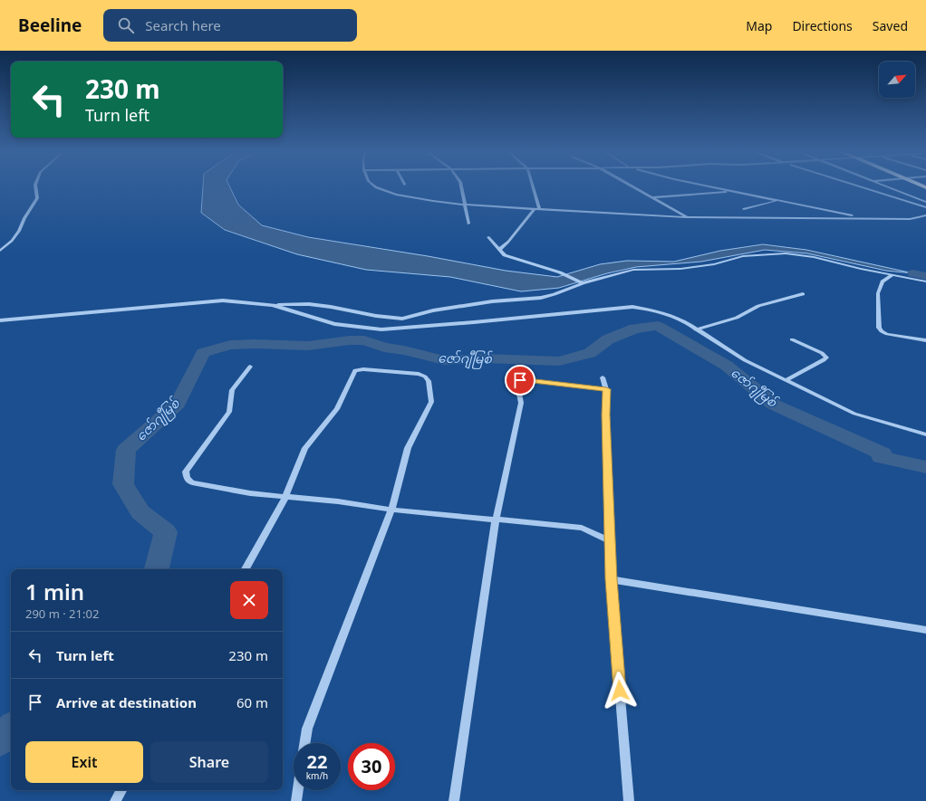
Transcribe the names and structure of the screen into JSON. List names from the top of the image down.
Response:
{
  "water": ["ဇော်ဂျီမြစ်"],
  "north": "top right",
  "page": {
    "header": "Beeline",
    "search": "Search here",
    "nav": ["Map", "Directions", "Saved"],
    "turn": ["230 m", "Turn left"],
    "heading": ["1 min", "290 m · 21:02"],
    "list": [
      {
        "name": "Turn left",
        "value": "230 m"
      },
      {
        "name": "Arrive at destination",
        "value": "60 m"
      }
    ],
    "buttons": ["Exit", "Share"],
    "speed": "22 km/h",
    "limit": "30"
  }
}
